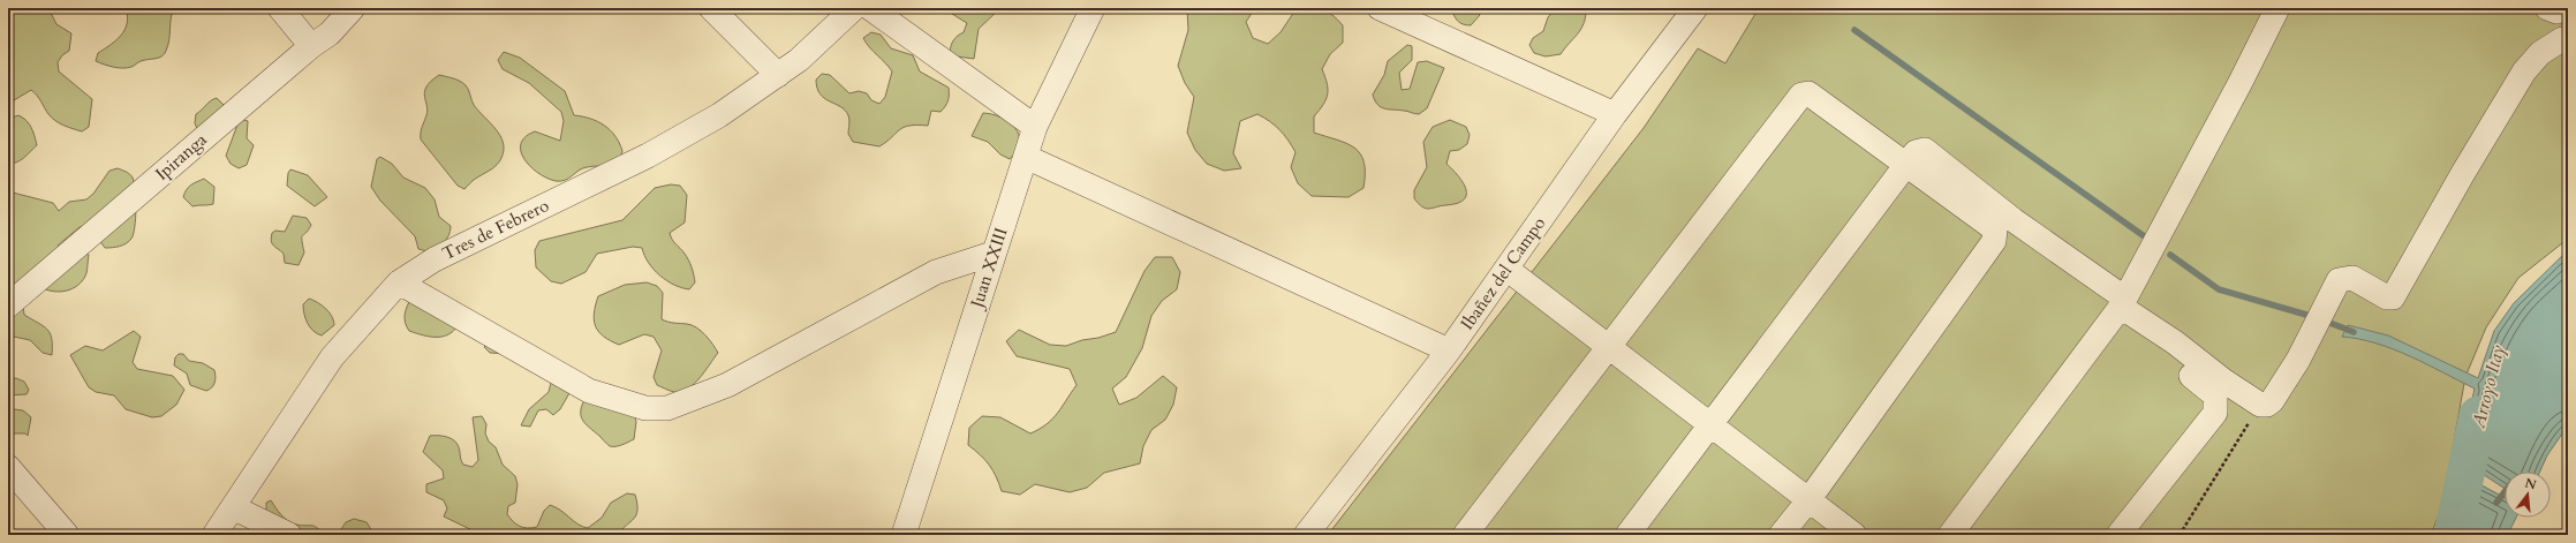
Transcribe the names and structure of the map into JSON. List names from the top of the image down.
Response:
{
  "streets": {
    "street": [
      "Ipiranga",
      "Tres de Febrero",
      "Juan XXIII",
      "Ibañez del Campo"
    ]
  },
  "water": ["Arroyo Itay"],
  "north": "top"
}
